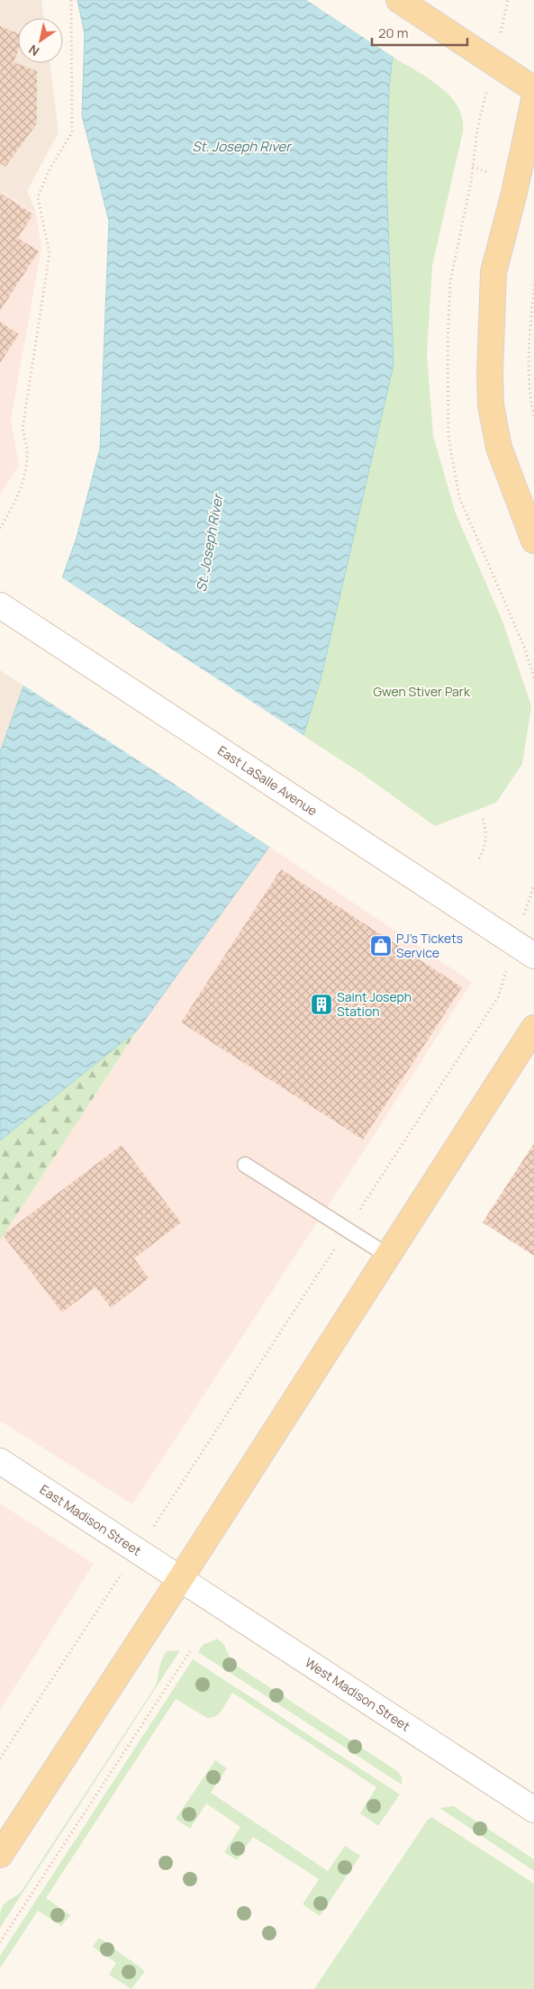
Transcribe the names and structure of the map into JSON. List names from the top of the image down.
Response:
{
  "streets": {
    "street": ["East LaSalle Avenue", "East Madison Street", "West Madison Street"]
  },
  "crossings": [
    ["East Madison Street", "West Madison Street"]
  ],
  "water": ["St. Joseph River"],
  "parks": ["Gwen Stiver Park"],
  "places": {
    "shop": ["PJ's Tickets Service"],
    "building": ["Saint Joseph Station"]
  },
  "scale_bar": "20 m",
  "north": "bottom left"
}
